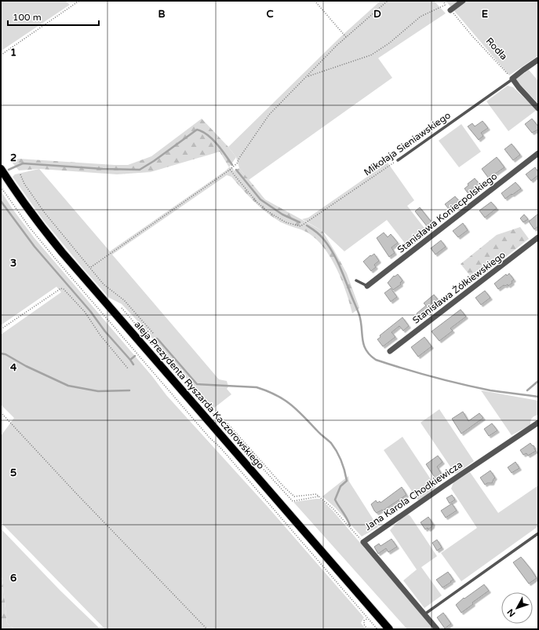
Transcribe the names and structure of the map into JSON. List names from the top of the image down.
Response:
{
  "streets": {
    "main road": ["aleja Prezydenta Ryszarda Kaczorowskiego"],
    "street": ["Stanisława Koniecpolskiego", "Stanisława Żółkiewskiego", "Jana Karola Chodkiewicza"],
    "lane": ["Mikołaja Sieniawskiego"],
    "path": ["Rodła"]
  },
  "crossings": [
    ["Rodła", "Mikołaja Sieniawskiego"]
  ],
  "scale_bar": "100 m",
  "north": "bottom left",
  "grid": {
    "columns": [
      "B",
      "C",
      "D",
      "E"
    ],
    "rows": [
      "1",
      "2",
      "3",
      "4",
      "5",
      "6"
    ]
  }
}
